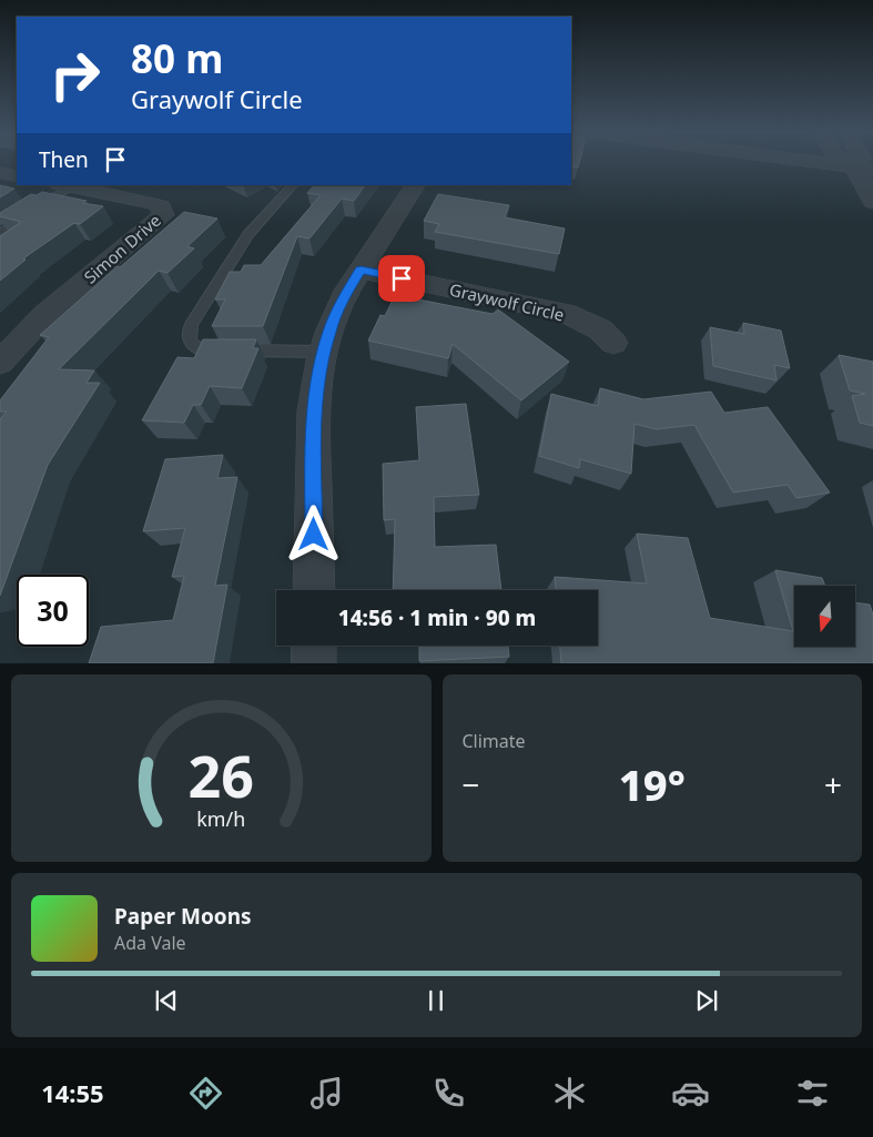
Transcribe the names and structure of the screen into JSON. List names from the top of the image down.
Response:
{
  "streets": {
    "street": ["Simon Drive", "Graywolf Circle"]
  },
  "north": "bottom",
  "page": {
    "turn": ["80 m", "Graywolf Circle"],
    "then": "Then",
    "limit": "30",
    "trip": "14:56 · 1 min · 90 m",
    "tile": "Climate",
    "heat": ["−", "19°", "+"],
    "song": ["Paper Moons", "Ada Vale"],
    "tabs": "14:55",
    "gauge": ["26", "km/h"]
  }
}
